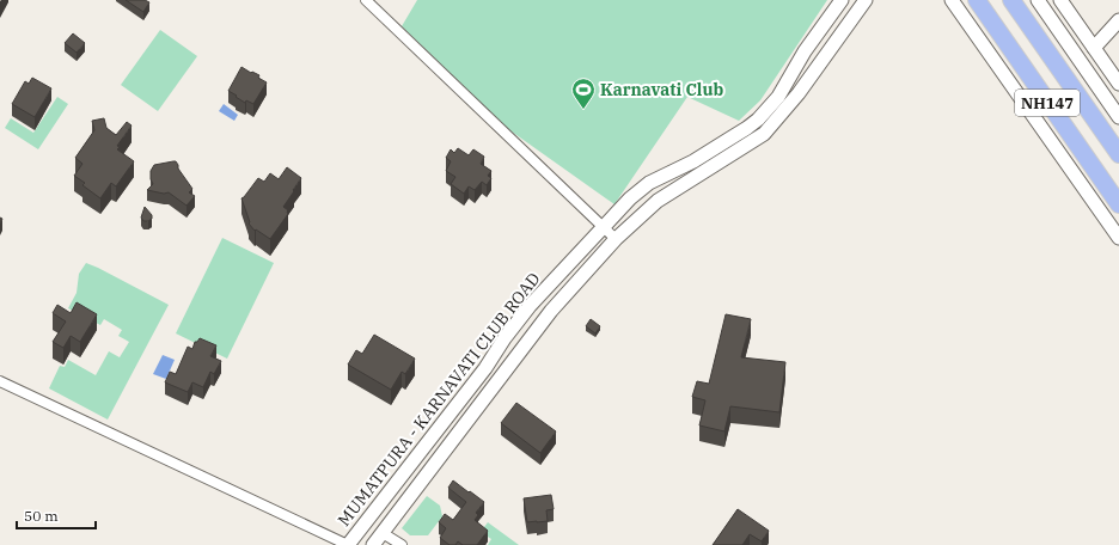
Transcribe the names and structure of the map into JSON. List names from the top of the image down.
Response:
{
  "streets": {
    "highway": ["NH147"],
    "street": ["MUMATPURA - KARNAVATI CLUB ROAD"]
  },
  "places": {
    "sports": ["Karnavati Club"]
  },
  "scale_bar": "50 m"
}
